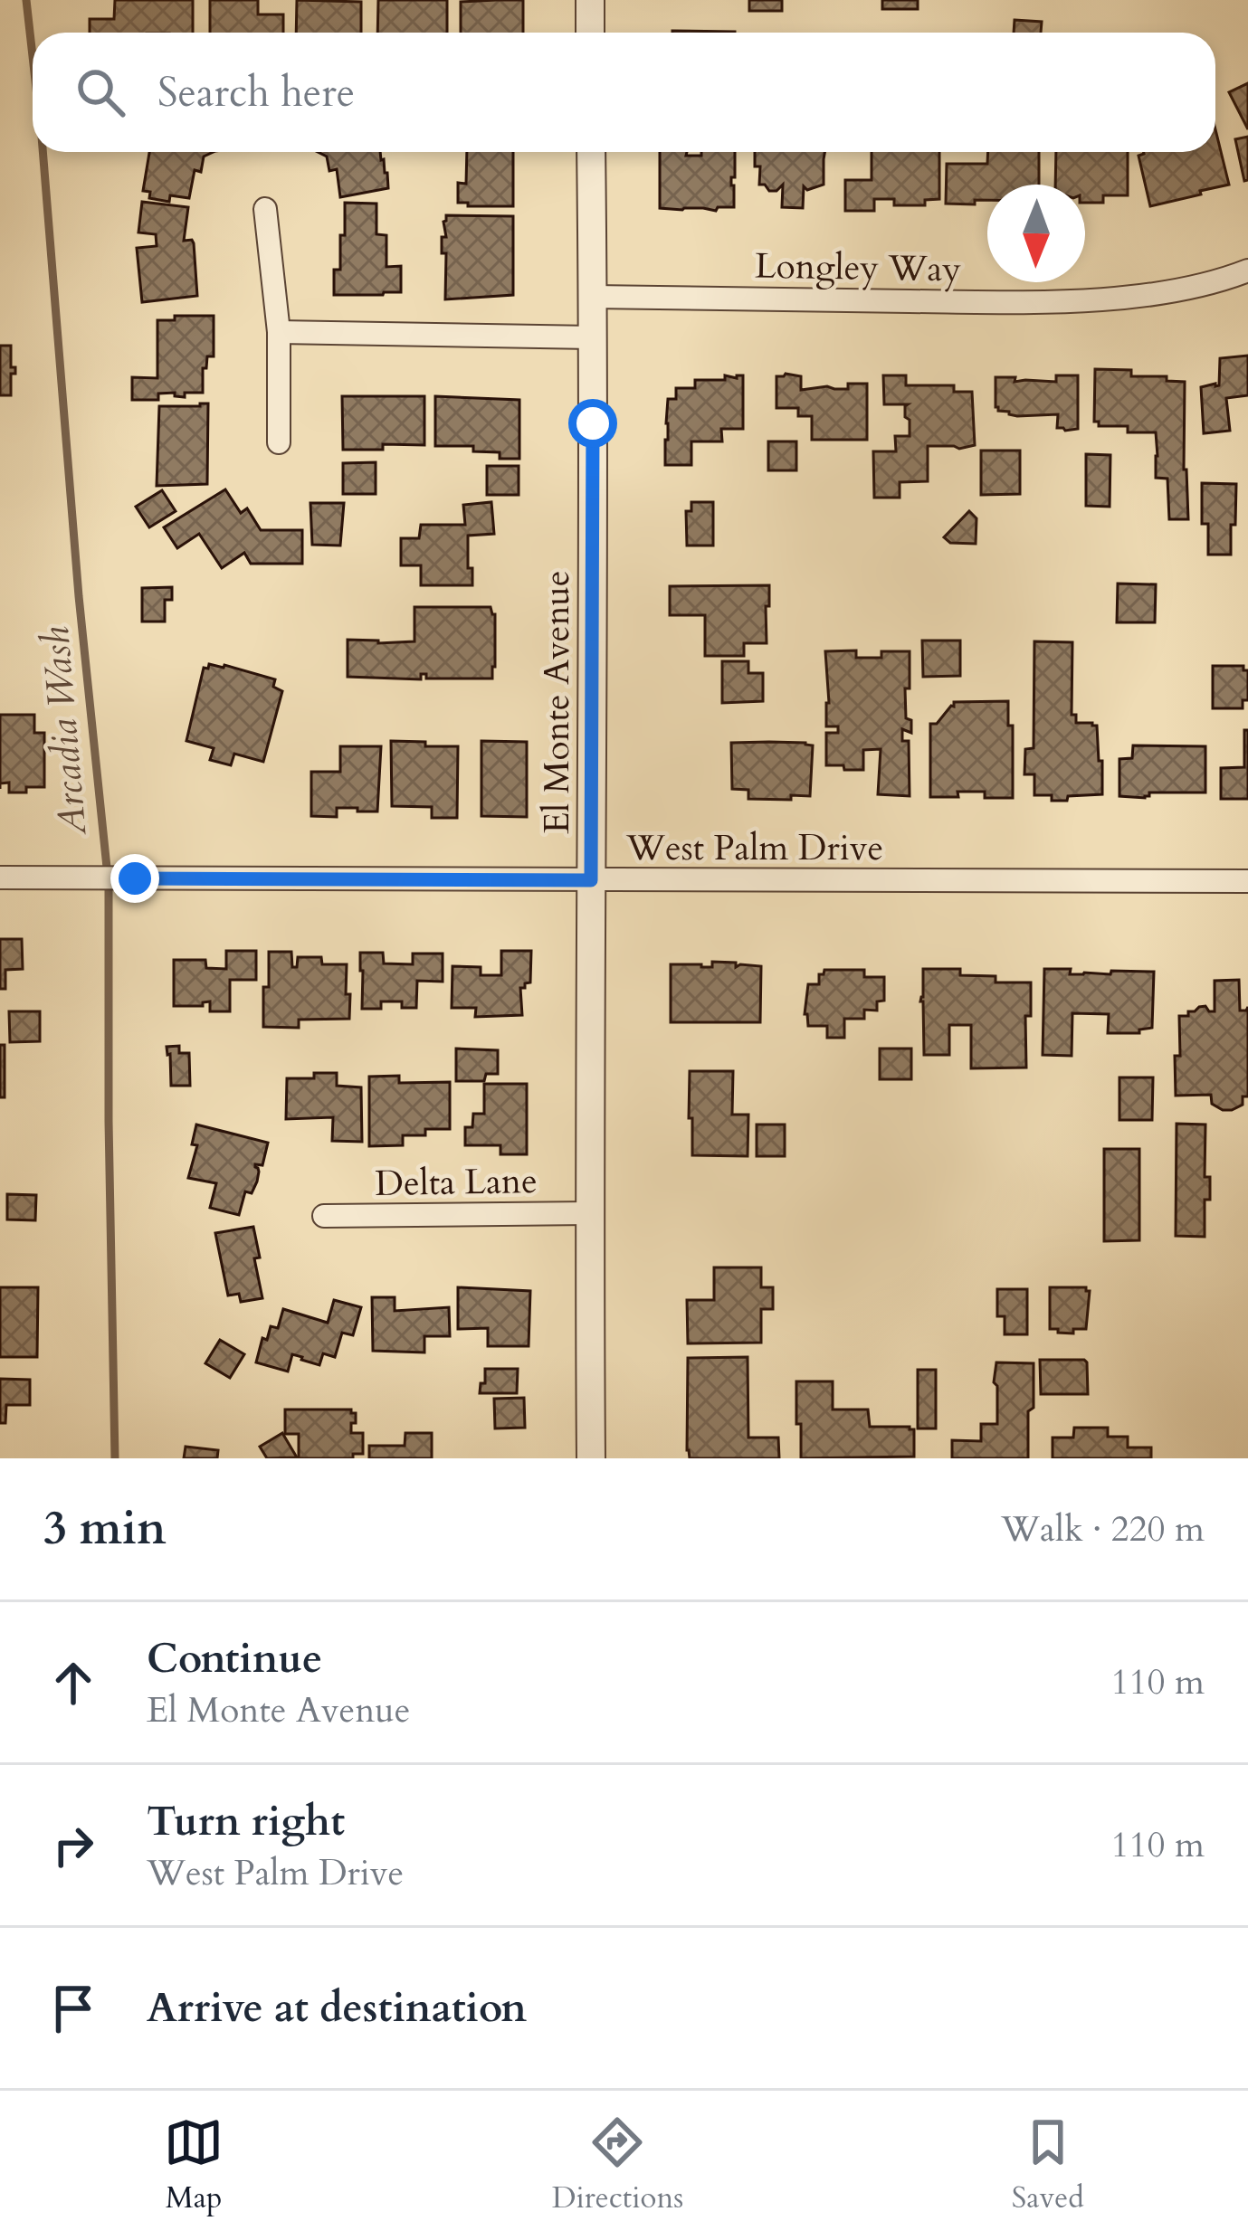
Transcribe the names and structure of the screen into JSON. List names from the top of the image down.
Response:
{
  "streets": {
    "street": [
      "Longley Way",
      "El Monte Avenue",
      "West Palm Drive",
      "Delta Lane"
    ]
  },
  "crossings": [
    ["Longley Way", "El Monte Avenue"],
    ["El Monte Avenue", "West Palm Drive"],
    ["El Monte Avenue", "Delta Lane"]
  ],
  "water": ["Arcadia Wash"],
  "north": "bottom",
  "page": {
    "search": "Search here",
    "heading": ["3 min", "Walk · 220 m"],
    "list": [
      ["Continue", "El Monte Avenue", "110 m"],
      ["Turn right", "West Palm Drive", "110 m"],
      "Arrive at destination"
    ],
    "nav": ["Map", "Directions", "Saved"]
  }
}
